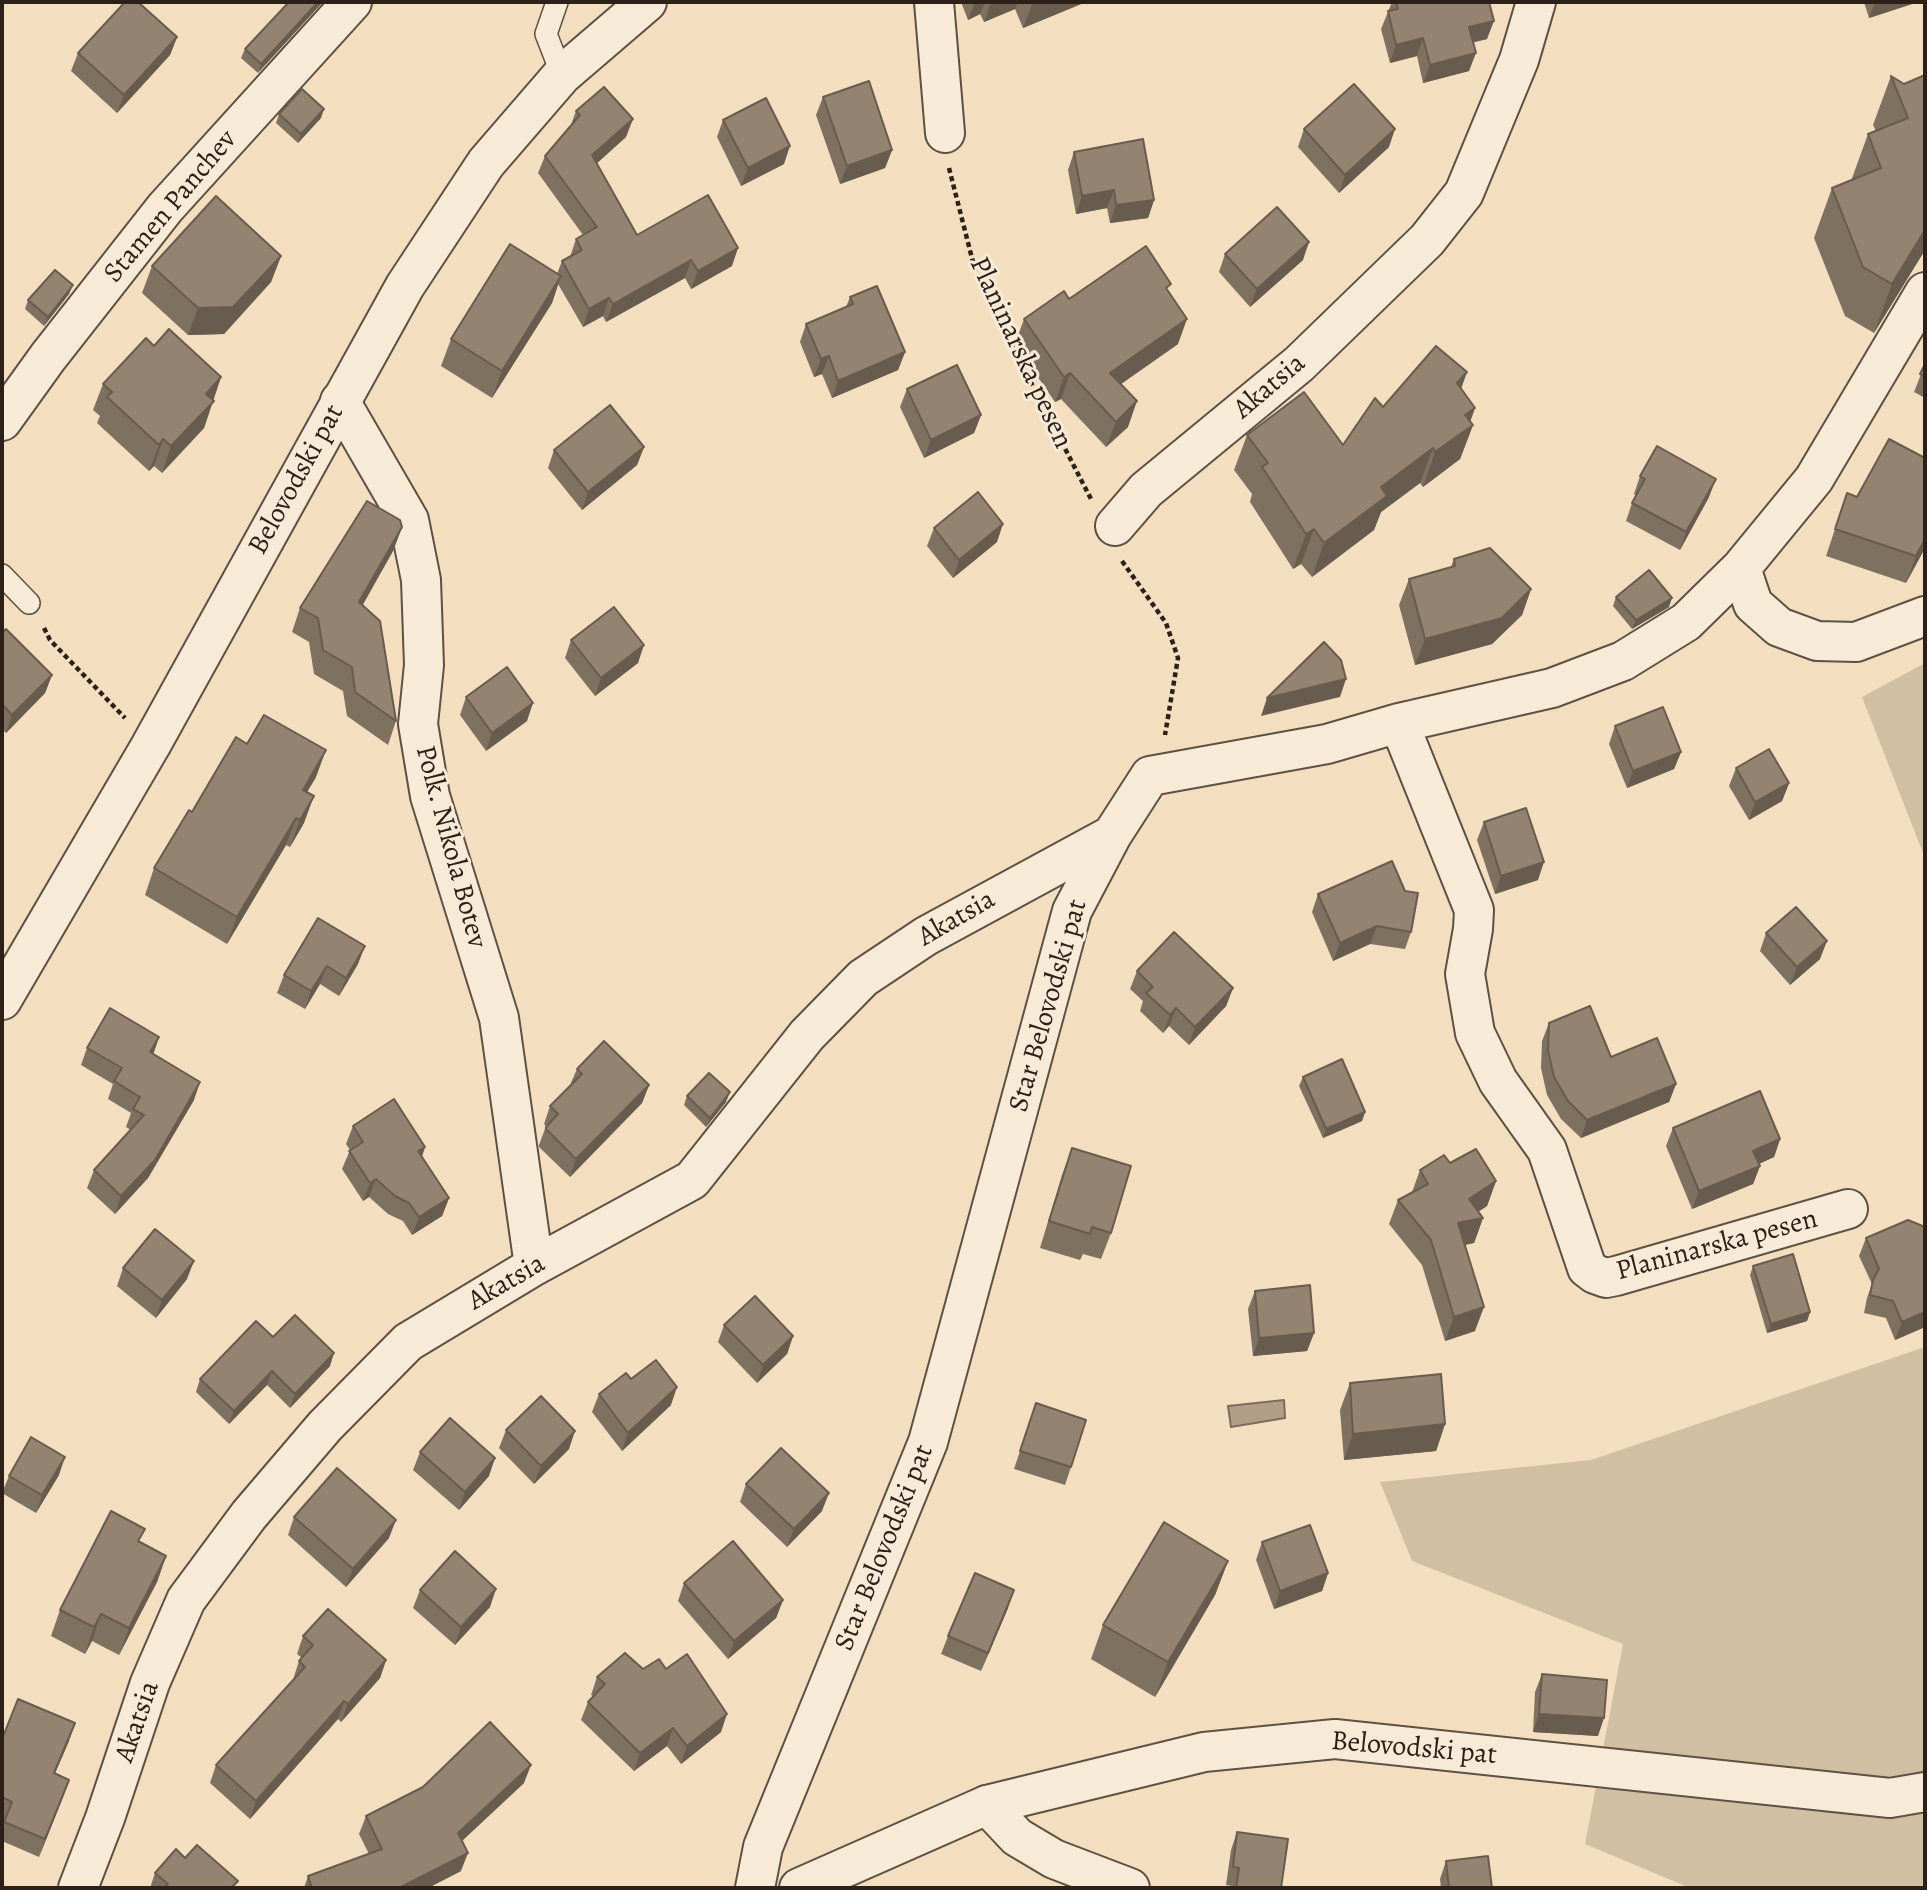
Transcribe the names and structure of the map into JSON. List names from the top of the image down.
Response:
{
  "streets": {
    "street": [
      "Stamen Panchev",
      "Planinarska pesen",
      "Akatsia",
      "Belovodski pat",
      "Polk. Nikola Botev",
      "Star Belovodski pat"
    ]
  },
  "crossings": [
    ["Planinarska pesen", "Akatsia"],
    ["Akatsia", "Polk. Nikola Botev"],
    ["Akatsia", "Star Belovodski pat"],
    ["Belovodski pat", "Polk. Nikola Botev"]
  ]
}
